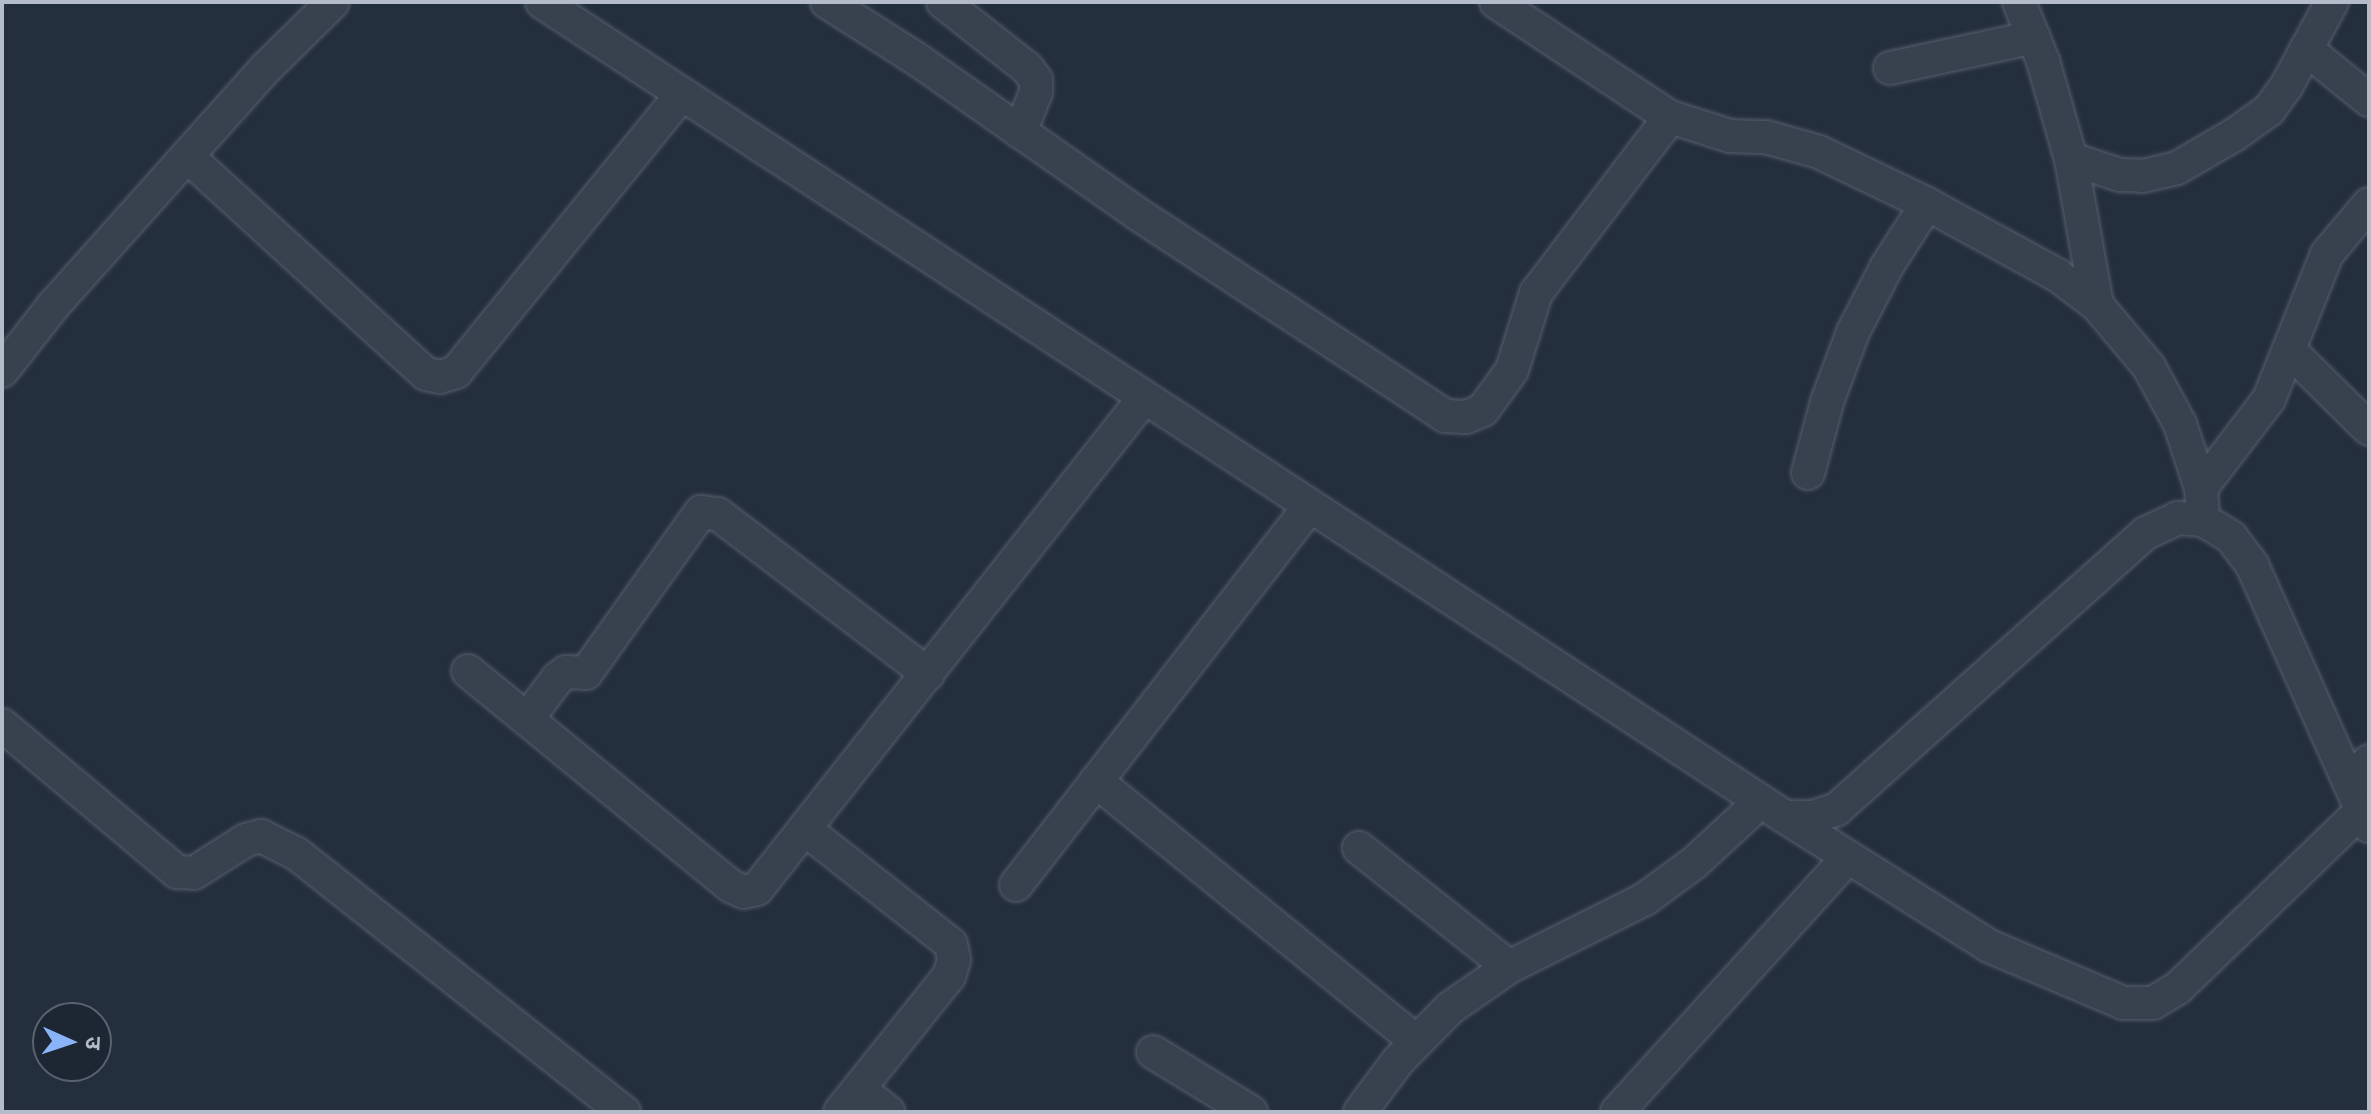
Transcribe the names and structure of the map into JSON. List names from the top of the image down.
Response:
{
  "north": "right"
}
